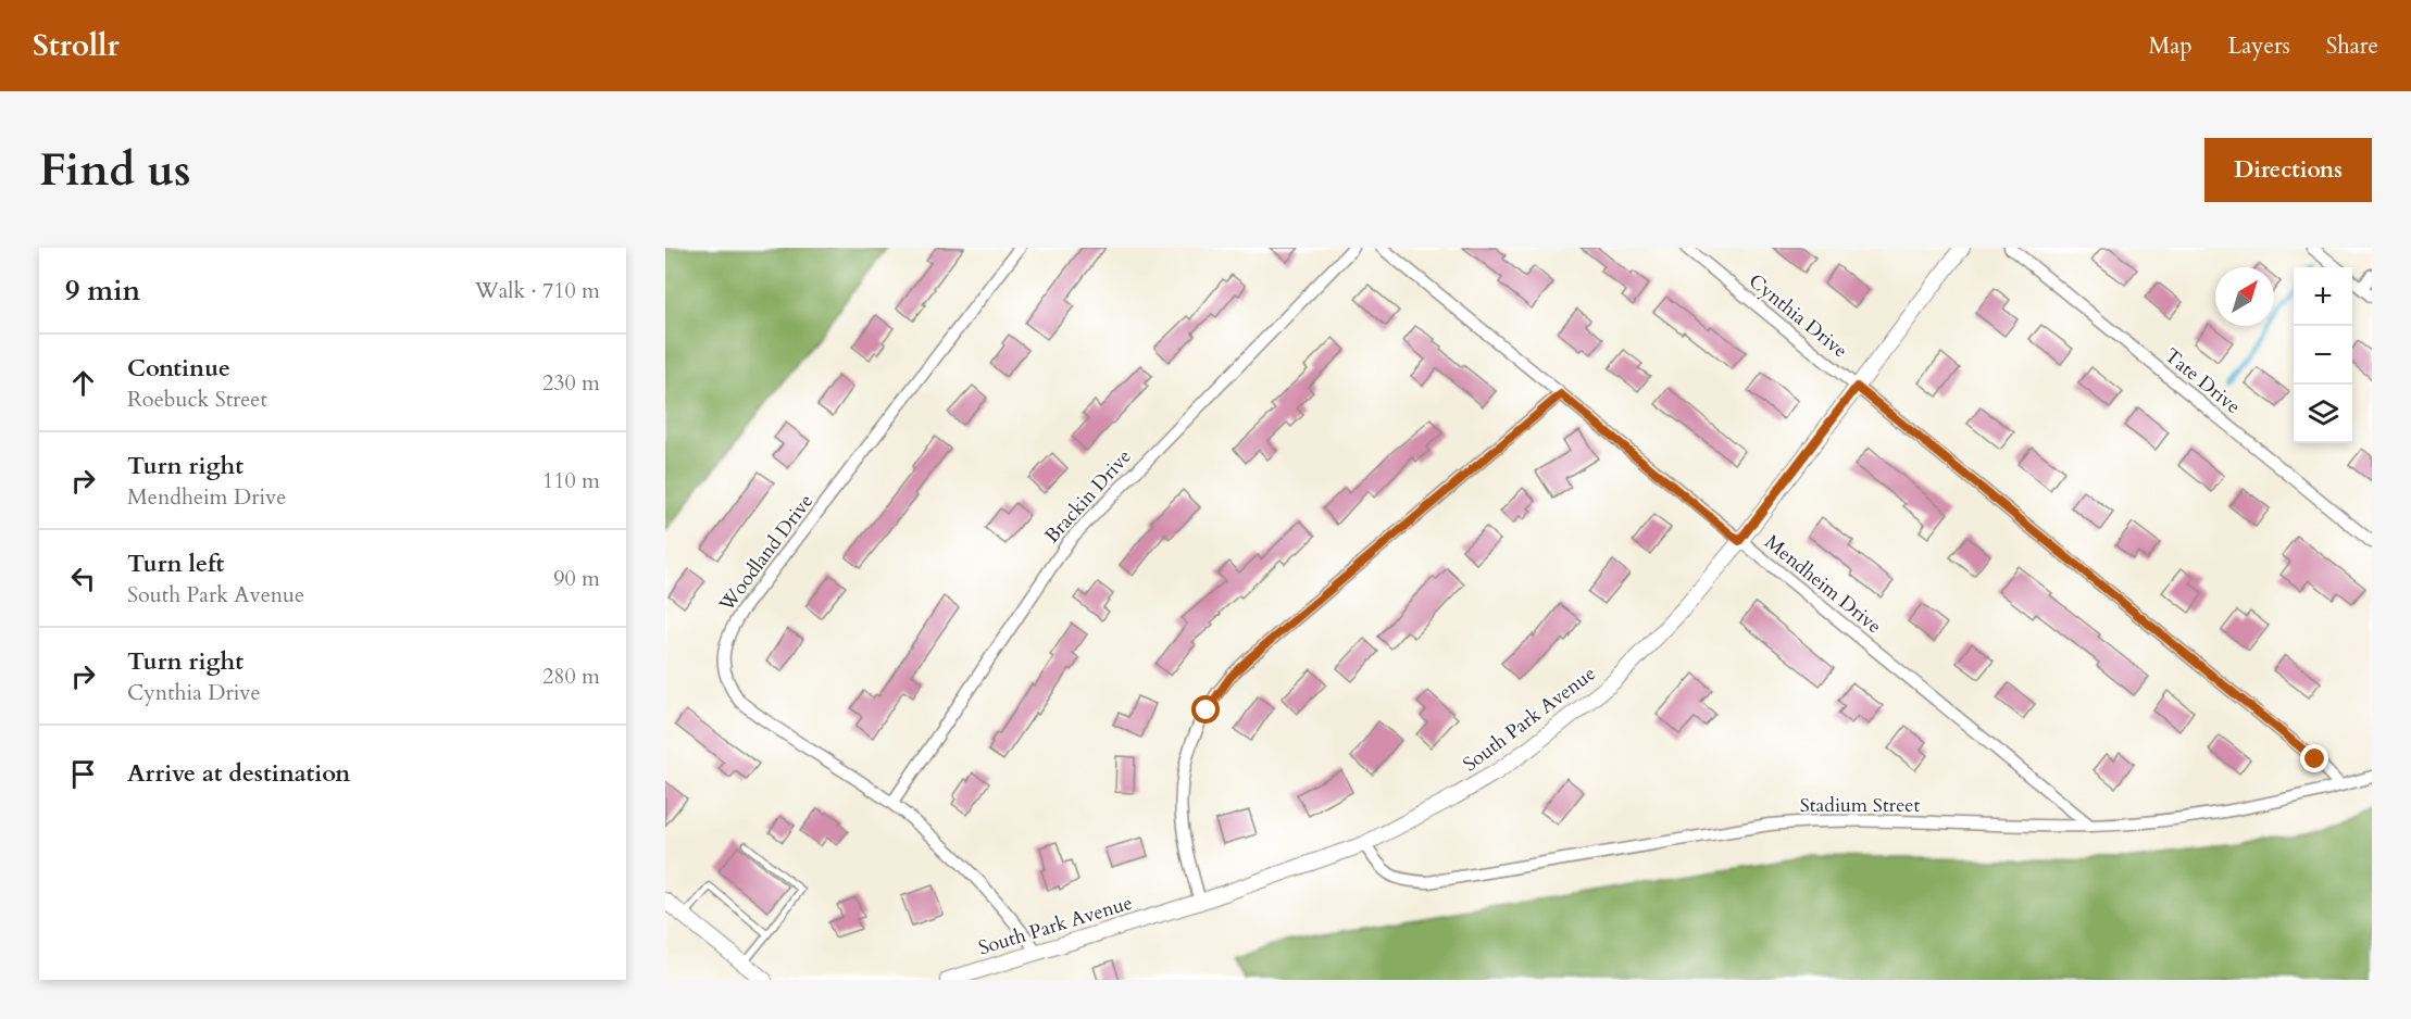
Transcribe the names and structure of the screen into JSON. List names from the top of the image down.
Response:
{
  "streets": {
    "street": [
      "Cynthia Drive",
      "Tate Drive",
      "Brackin Drive",
      "Woodland Drive",
      "Mendheim Drive",
      "South Park Avenue",
      "Stadium Street"
    ]
  },
  "crossings": [
    ["Cynthia Drive", "South Park Avenue"],
    ["Cynthia Drive", "Stadium Street"],
    ["Brackin Drive", "Woodland Drive"],
    ["Woodland Drive", "South Park Avenue"],
    ["Mendheim Drive", "South Park Avenue"],
    ["Mendheim Drive", "Stadium Street"],
    ["South Park Avenue", "Stadium Street"]
  ],
  "north": "top right",
  "page": {
    "header": "Strollr",
    "nav": ["Map", "Layers", "Share"],
    "buttons": "Directions",
    "title": "Find us",
    "heading": ["9 min", "Walk · 710 m"],
    "map_buttons": ["+", "−"],
    "list": [
      ["Continue", "Roebuck Street", "230 m"],
      ["Turn right", "Mendheim Drive", "110 m"],
      ["Turn left", "South Park Avenue", "90 m"],
      ["Turn right", "Cynthia Drive", "280 m"],
      "Arrive at destination"
    ]
  }
}
